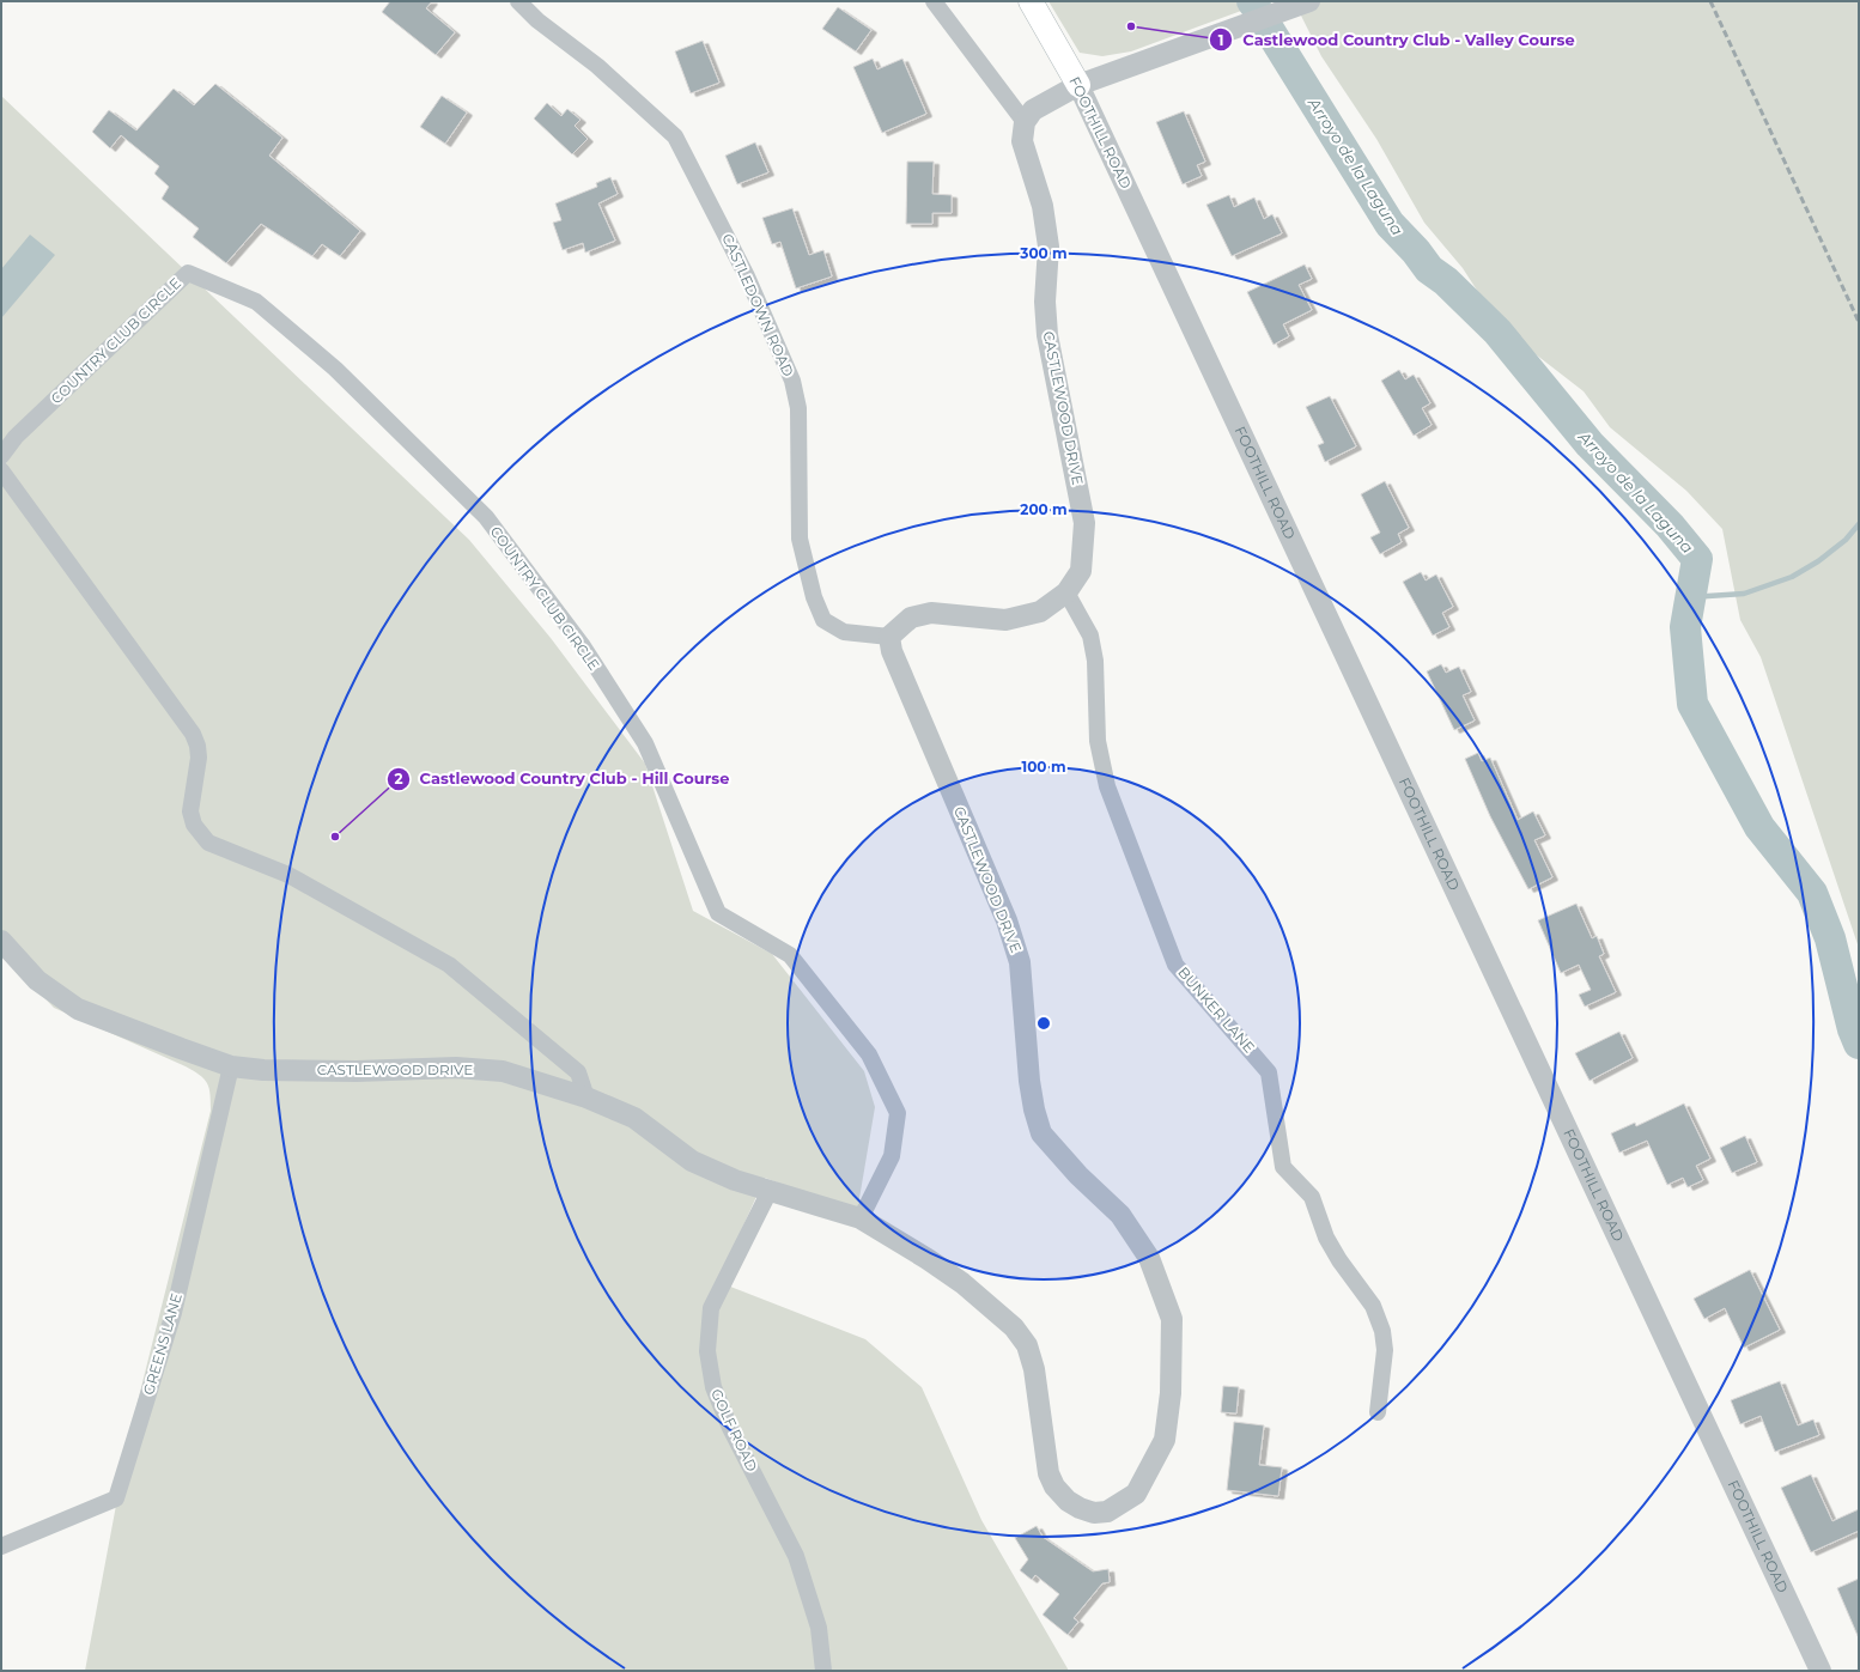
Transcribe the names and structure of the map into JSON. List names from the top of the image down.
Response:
{
  "streets": {
    "main road": ["FOOTHILL ROAD"],
    "street": [
      "CASTLEDOWN ROAD",
      "COUNTRY CLUB CIRCLE",
      "CASTLEWOOD DRIVE",
      "BUNKER LANE",
      "GREENS LANE",
      "GOLF ROAD"
    ]
  },
  "crossings": [
    ["CASTLEDOWN ROAD", "CASTLEWOOD DRIVE"],
    ["COUNTRY CLUB CIRCLE", "CASTLEWOOD DRIVE"],
    ["CASTLEWOOD DRIVE", "BUNKER LANE"],
    ["CASTLEWOOD DRIVE", "GREENS LANE"],
    ["CASTLEWOOD DRIVE", "GOLF ROAD"]
  ],
  "water": ["Arroyo de la Laguna"],
  "places": ["Castlewood Country Club - Valley Course", "Castlewood Country Club - Hill Course"],
  "rings": ["300 m", "200 m", "100 m"]
}
